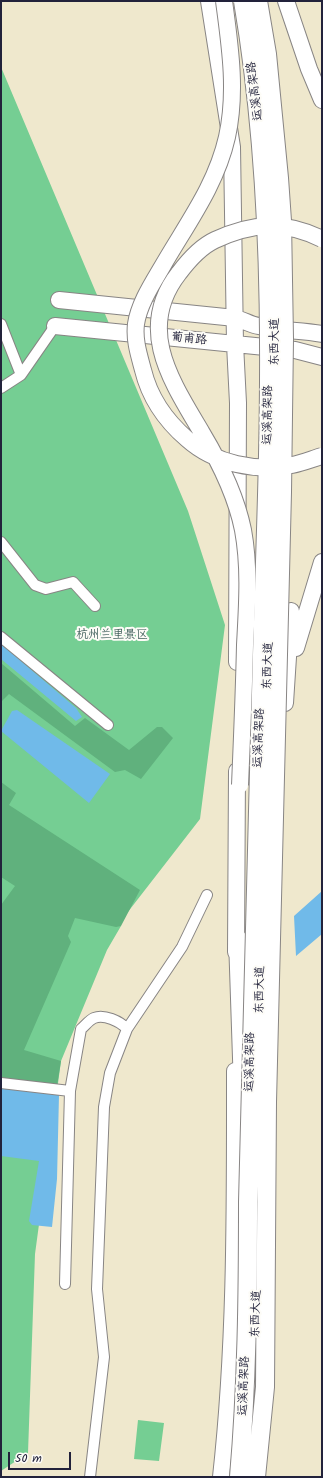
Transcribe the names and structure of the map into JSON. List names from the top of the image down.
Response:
{
  "streets": {
    "highway": ["运溪高架路"],
    "main road": ["葡甫路", "东西大道"]
  },
  "crossings": [
    ["葡甫路", "东西大道"]
  ],
  "parks": ["杭州兰里景区"],
  "scale_bar": "50 m"
}
